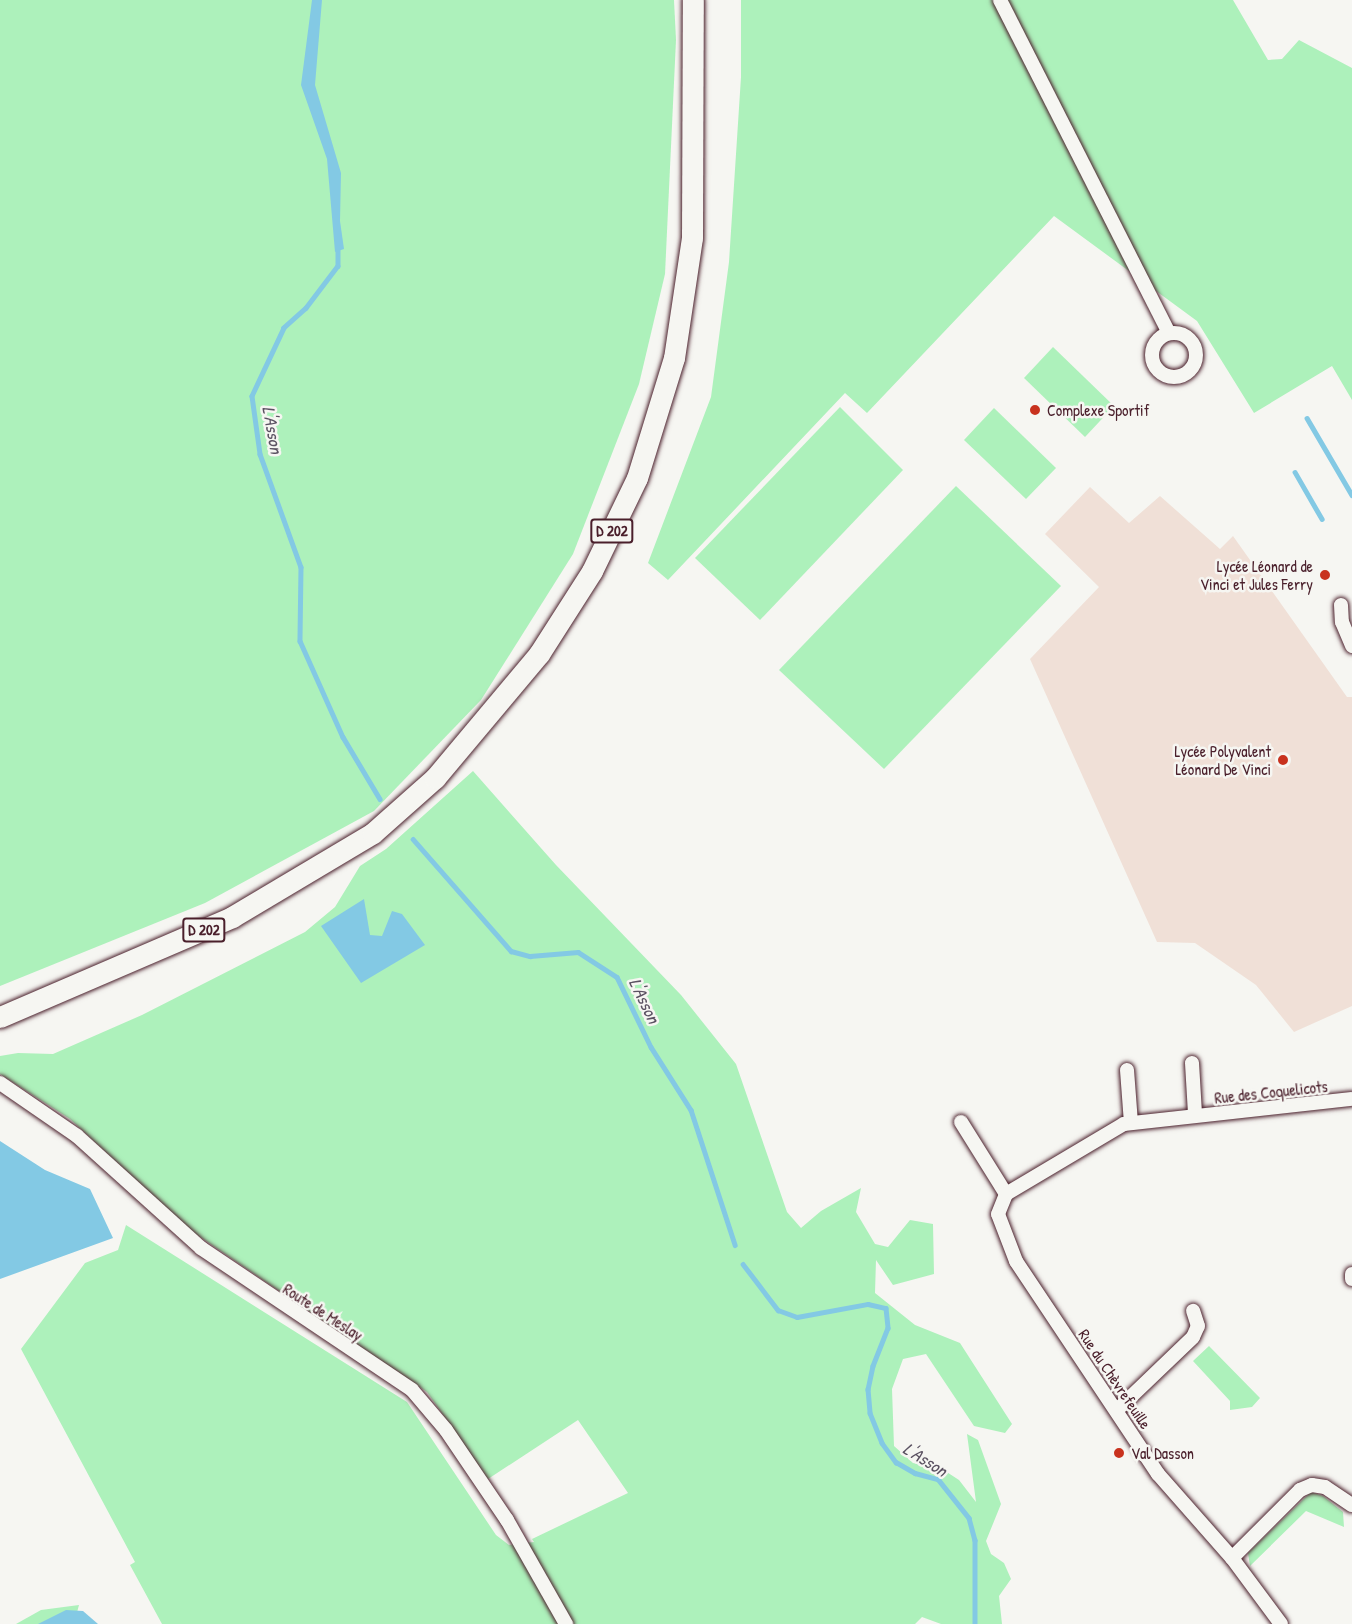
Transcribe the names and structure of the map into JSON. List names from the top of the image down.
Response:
{
  "streets": {
    "main road": ["D 202"],
    "street": ["Rue des Coquelicots", "Route de Meslay", "Rue du Chèvrefeuille"]
  },
  "crossings": [
    ["Rue des Coquelicots", "Rue du Chèvrefeuille"]
  ],
  "water": ["L'Asson"],
  "places": [
    "Complexe Sportif",
    "Lycée Léonard de Vinci et Jules Ferry",
    "Lycée Polyvalent Léonard De Vinci",
    "Val Dasson"
  ]
}
